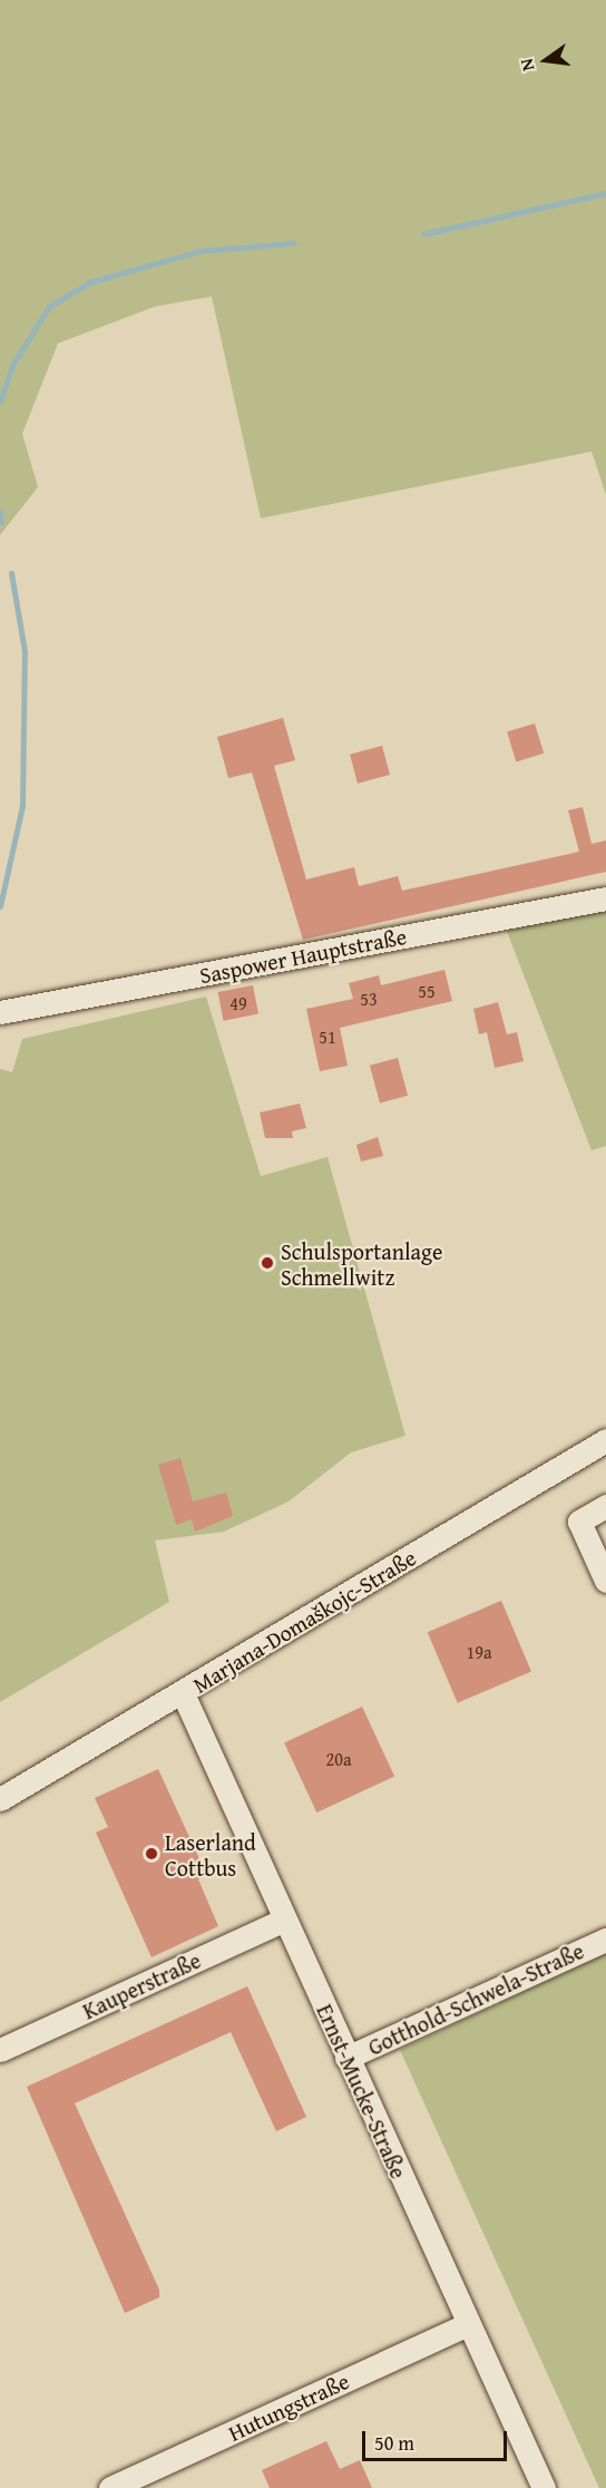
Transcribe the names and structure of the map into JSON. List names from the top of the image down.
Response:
{
  "streets": {
    "street": [
      "Saspower Hauptstraße",
      "Marjana-Domaškojc-Straße",
      "Kauperstraße",
      "Gotthold-Schwela-Straße",
      "Ernst-Mucke-Straße",
      "Hutungstraße"
    ]
  },
  "crossings": [
    ["Marjana-Domaškojc-Straße", "Ernst-Mucke-Straße"],
    ["Kauperstraße", "Ernst-Mucke-Straße"],
    ["Gotthold-Schwela-Straße", "Ernst-Mucke-Straße"],
    ["Ernst-Mucke-Straße", "Hutungstraße"]
  ],
  "places": ["Schulsportanlage Schmellwitz", "Laserland Cottbus"],
  "house_numbers": [
    "55",
    "53",
    "49",
    "51",
    "19a",
    "20a"
  ],
  "scale_bar": "50 m",
  "north": "left"
}
